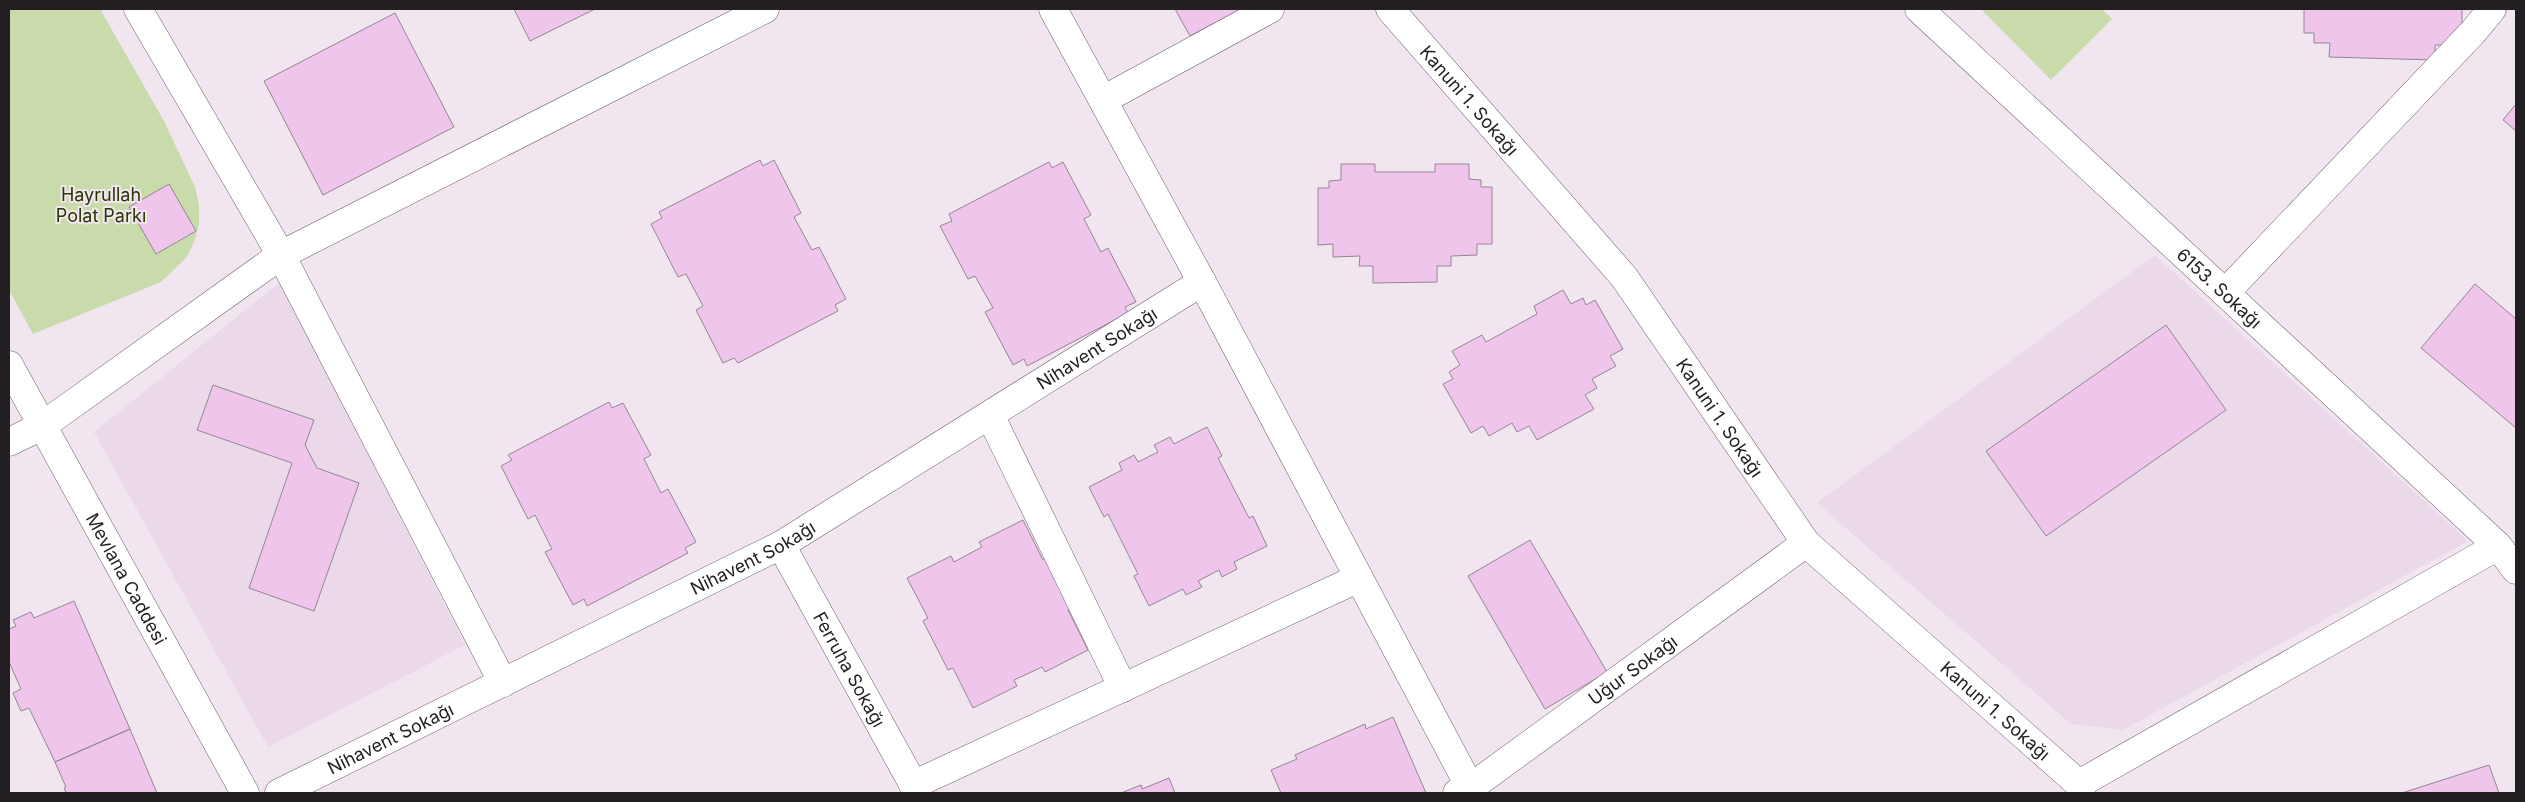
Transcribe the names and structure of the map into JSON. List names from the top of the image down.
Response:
{
  "streets": {
    "street": [
      "Kanuni 1. Sokağı",
      "6153. Sokağı",
      "Nihavent Sokağı",
      "Mevlana Caddesi",
      "Ferruha Sokağı",
      "Uğur Sokağı"
    ]
  },
  "crossings": [
    ["Kanuni 1. Sokağı", "Uğur Sokağı"],
    ["Nihavent Sokağı", "Ferruha Sokağı"]
  ],
  "parks": ["Hayrullah Polat Parkı"]
}
